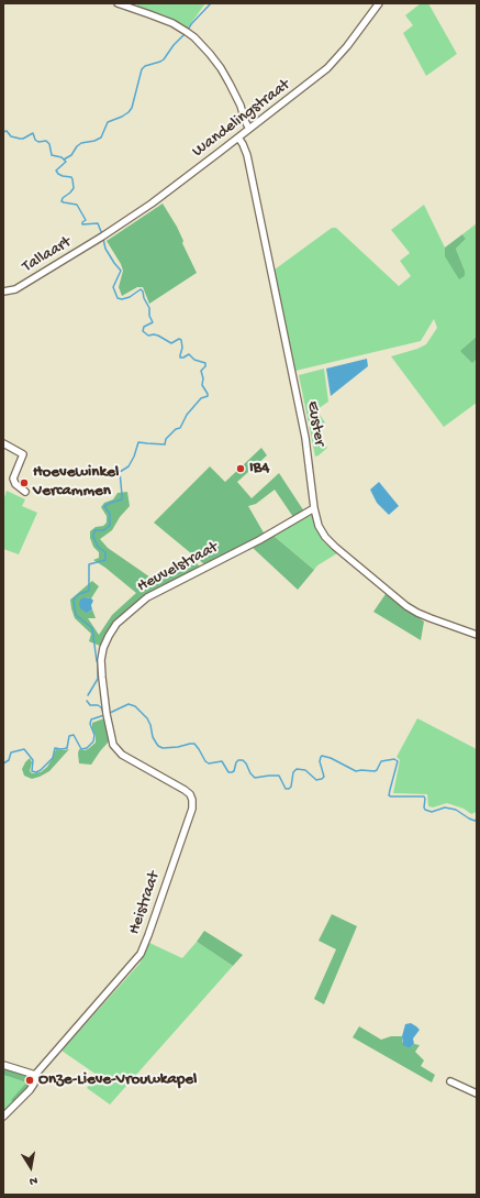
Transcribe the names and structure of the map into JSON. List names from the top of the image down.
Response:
{
  "streets": {
    "street": [
      "Wandelingstraat",
      "Tallaart",
      "Euster",
      "Heuvelstraat",
      "Heistraat"
    ]
  },
  "crossings": [
    ["Wandelingstraat", "Tallaart"],
    ["Wandelingstraat", "Euster"],
    ["Euster", "Heuvelstraat"],
    ["Heuvelstraat", "Heistraat"]
  ],
  "places": ["IB4", "Hoevewinkel Vercammen", "Onze-Lieve-Vrouwkapel"],
  "north": "bottom"
}
